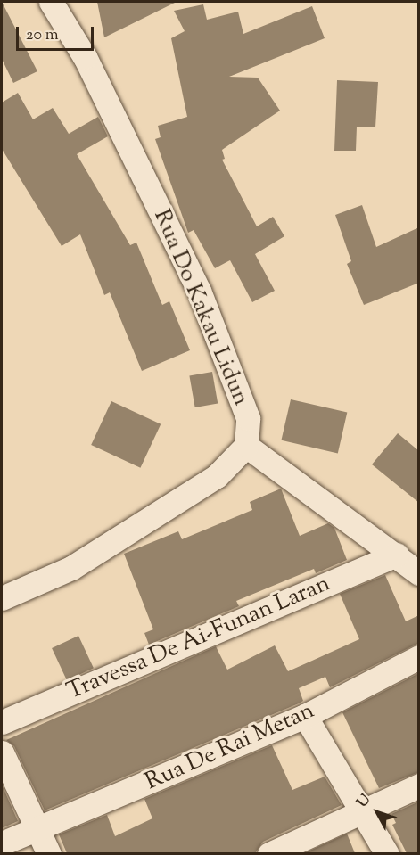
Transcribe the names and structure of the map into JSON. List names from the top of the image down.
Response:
{
  "streets": {
    "street": ["Rua Do Kakau Lidun", "Travessa De Ai-Funan Laran", "Rua De Rai Metan"]
  },
  "scale_bar": "20 m",
  "north": "top left"
}
